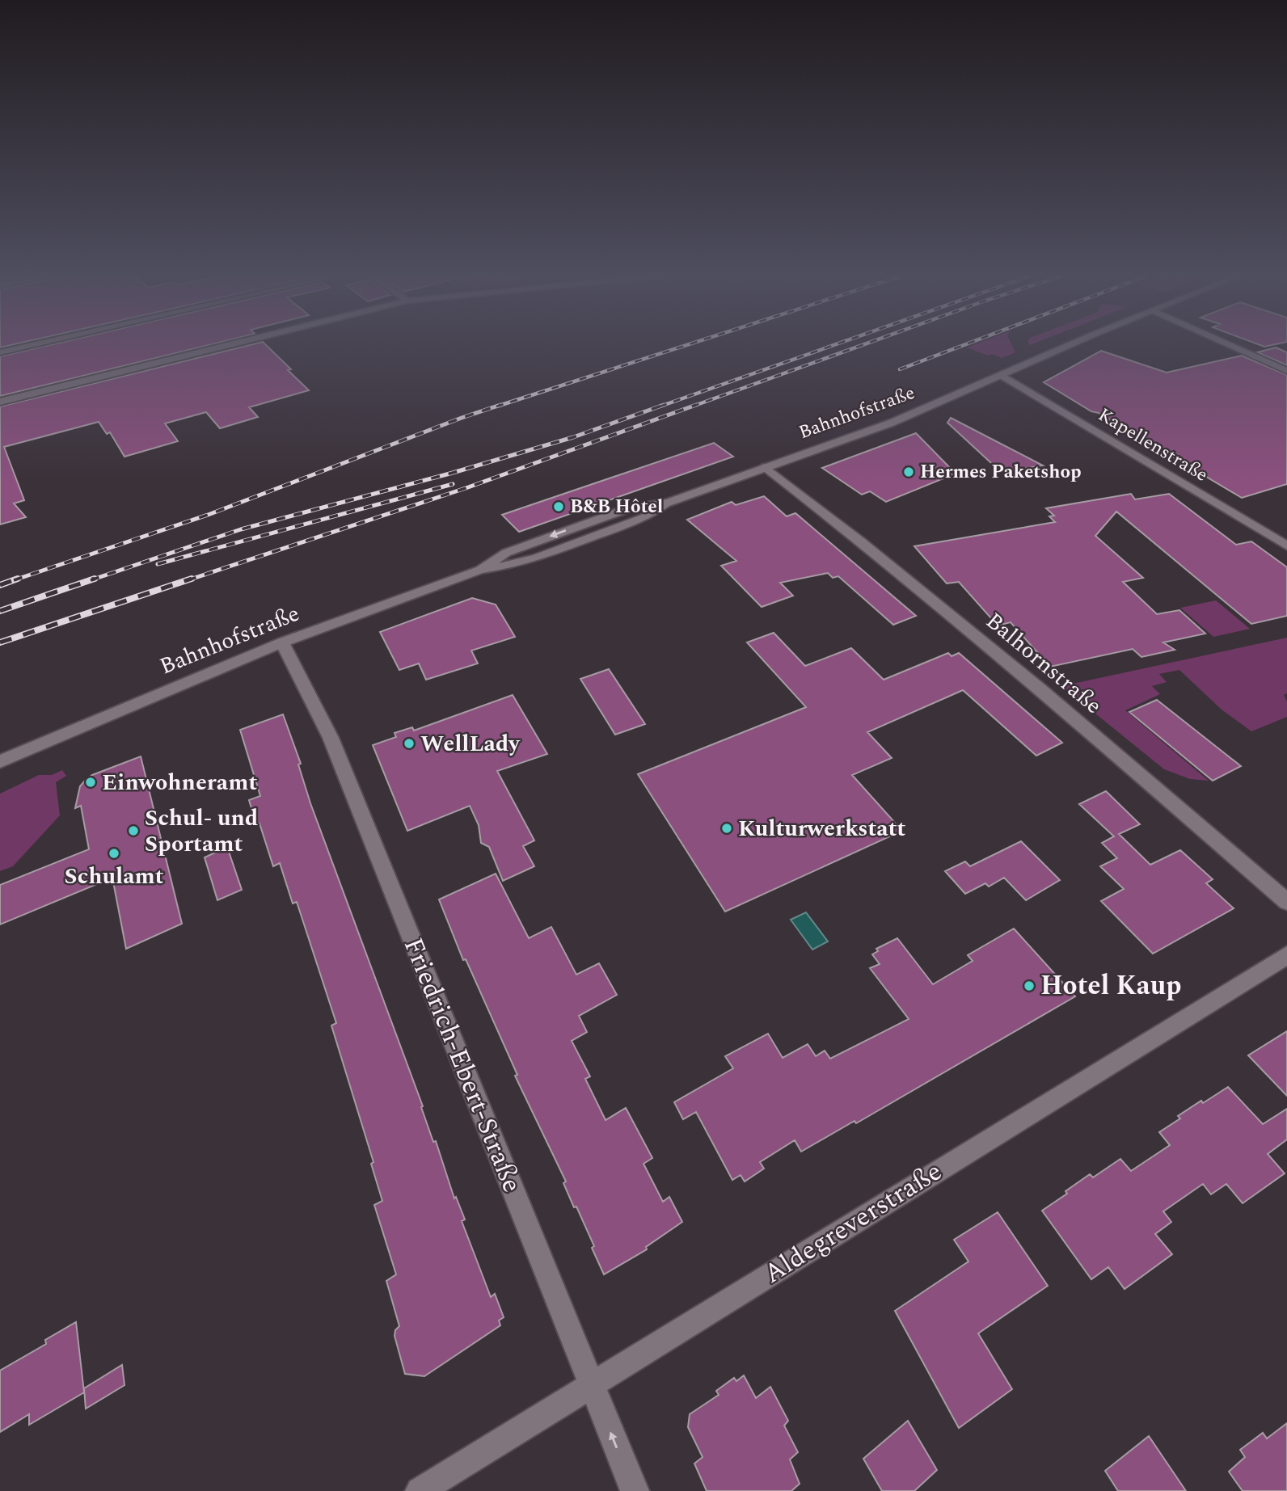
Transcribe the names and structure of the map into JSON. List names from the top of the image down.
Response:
{
  "streets": {
    "street": [
      "Bahnhofstraße",
      "Kapellenstraße",
      "Balhornstraße",
      "Friedrich-Ebert-Straße",
      "Aldegreverstraße"
    ]
  },
  "crossings": [
    ["Bahnhofstraße", "Kapellenstraße"],
    ["Bahnhofstraße", "Balhornstraße"],
    ["Bahnhofstraße", "Friedrich-Ebert-Straße"],
    ["Friedrich-Ebert-Straße", "Aldegreverstraße"]
  ],
  "places": [
    "Hermes Paketshop",
    "B&B Hôtel",
    "WellLady",
    "Einwohneramt",
    "Kulturwerkstatt",
    "Schul- und Sportamt",
    "Schulamt",
    "Hotel Kaup"
  ]
}
